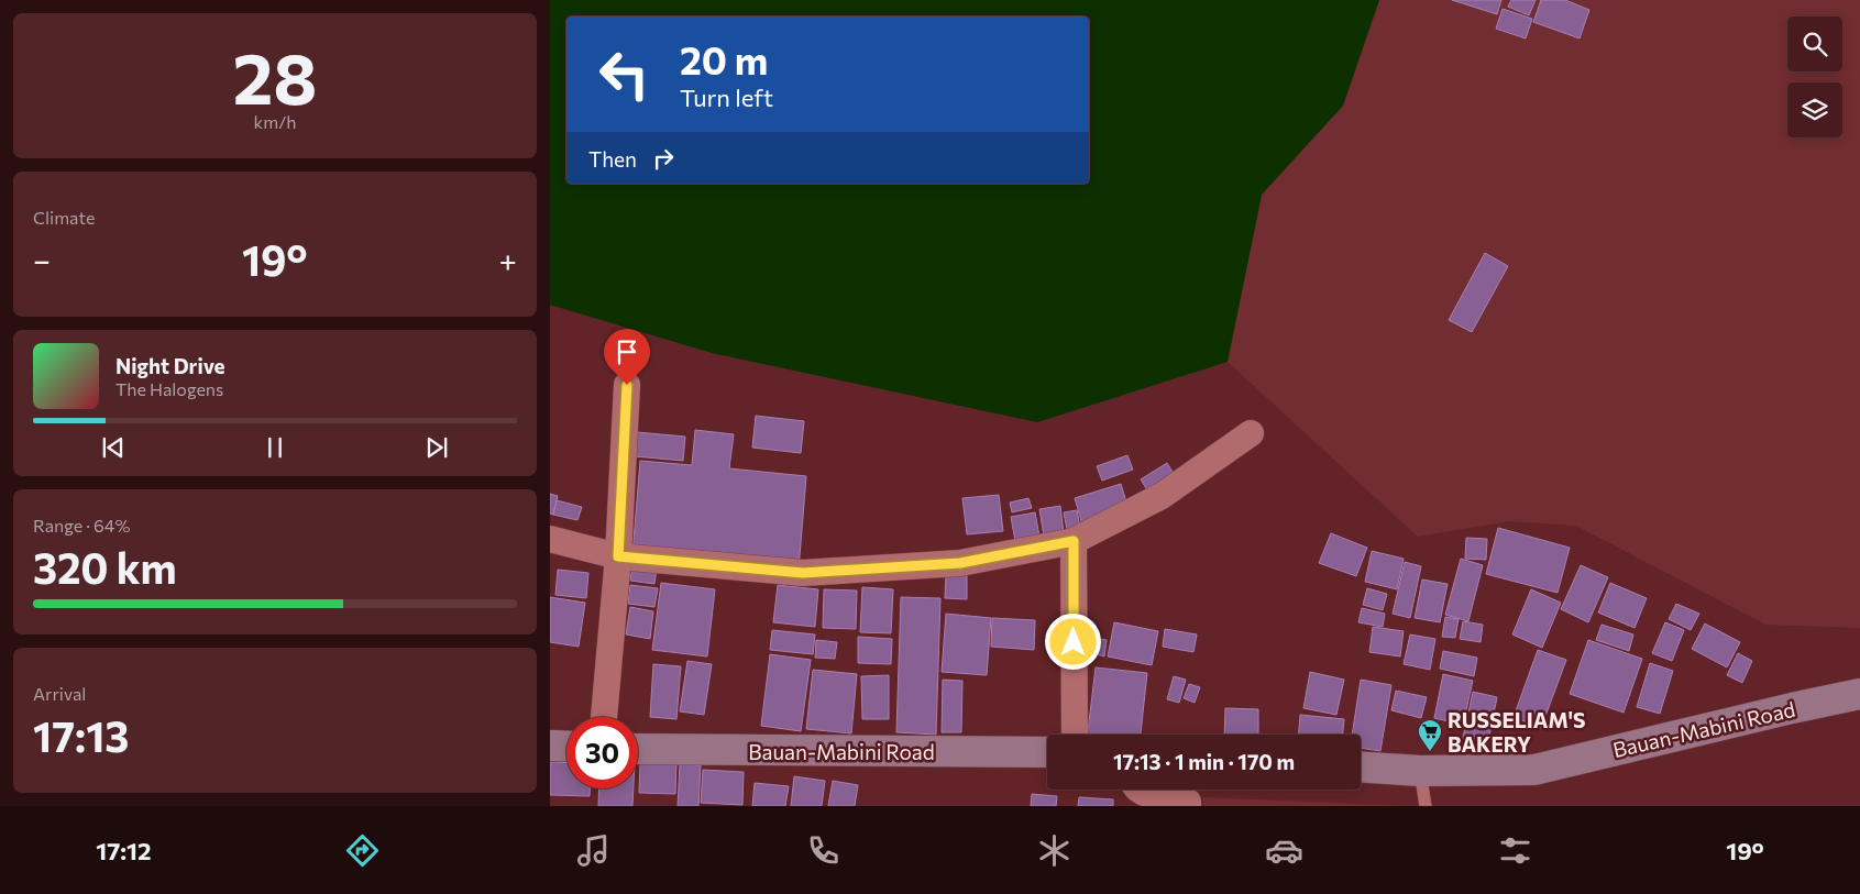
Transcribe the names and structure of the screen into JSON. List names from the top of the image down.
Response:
{
  "streets": {
    "main road": ["Bauan-Mabini Road"]
  },
  "places": {
    "supermarket": ["RUSSELIAM'S BAKERY"]
  },
  "page": {
    "tile": [
      ["28", "km/h"],
      "Climate",
      ["Range · 64%", "320 km"],
      ["Arrival", "17:13"]
    ],
    "turn": ["20 m", "Turn left"],
    "then": "Then",
    "heat": ["−", "19°", "+"],
    "song": ["Night Drive", "The Halogens"],
    "limit": "30",
    "trip": "17:13 · 1 min · 170 m",
    "tabs": ["17:12", "19°"]
  }
}
